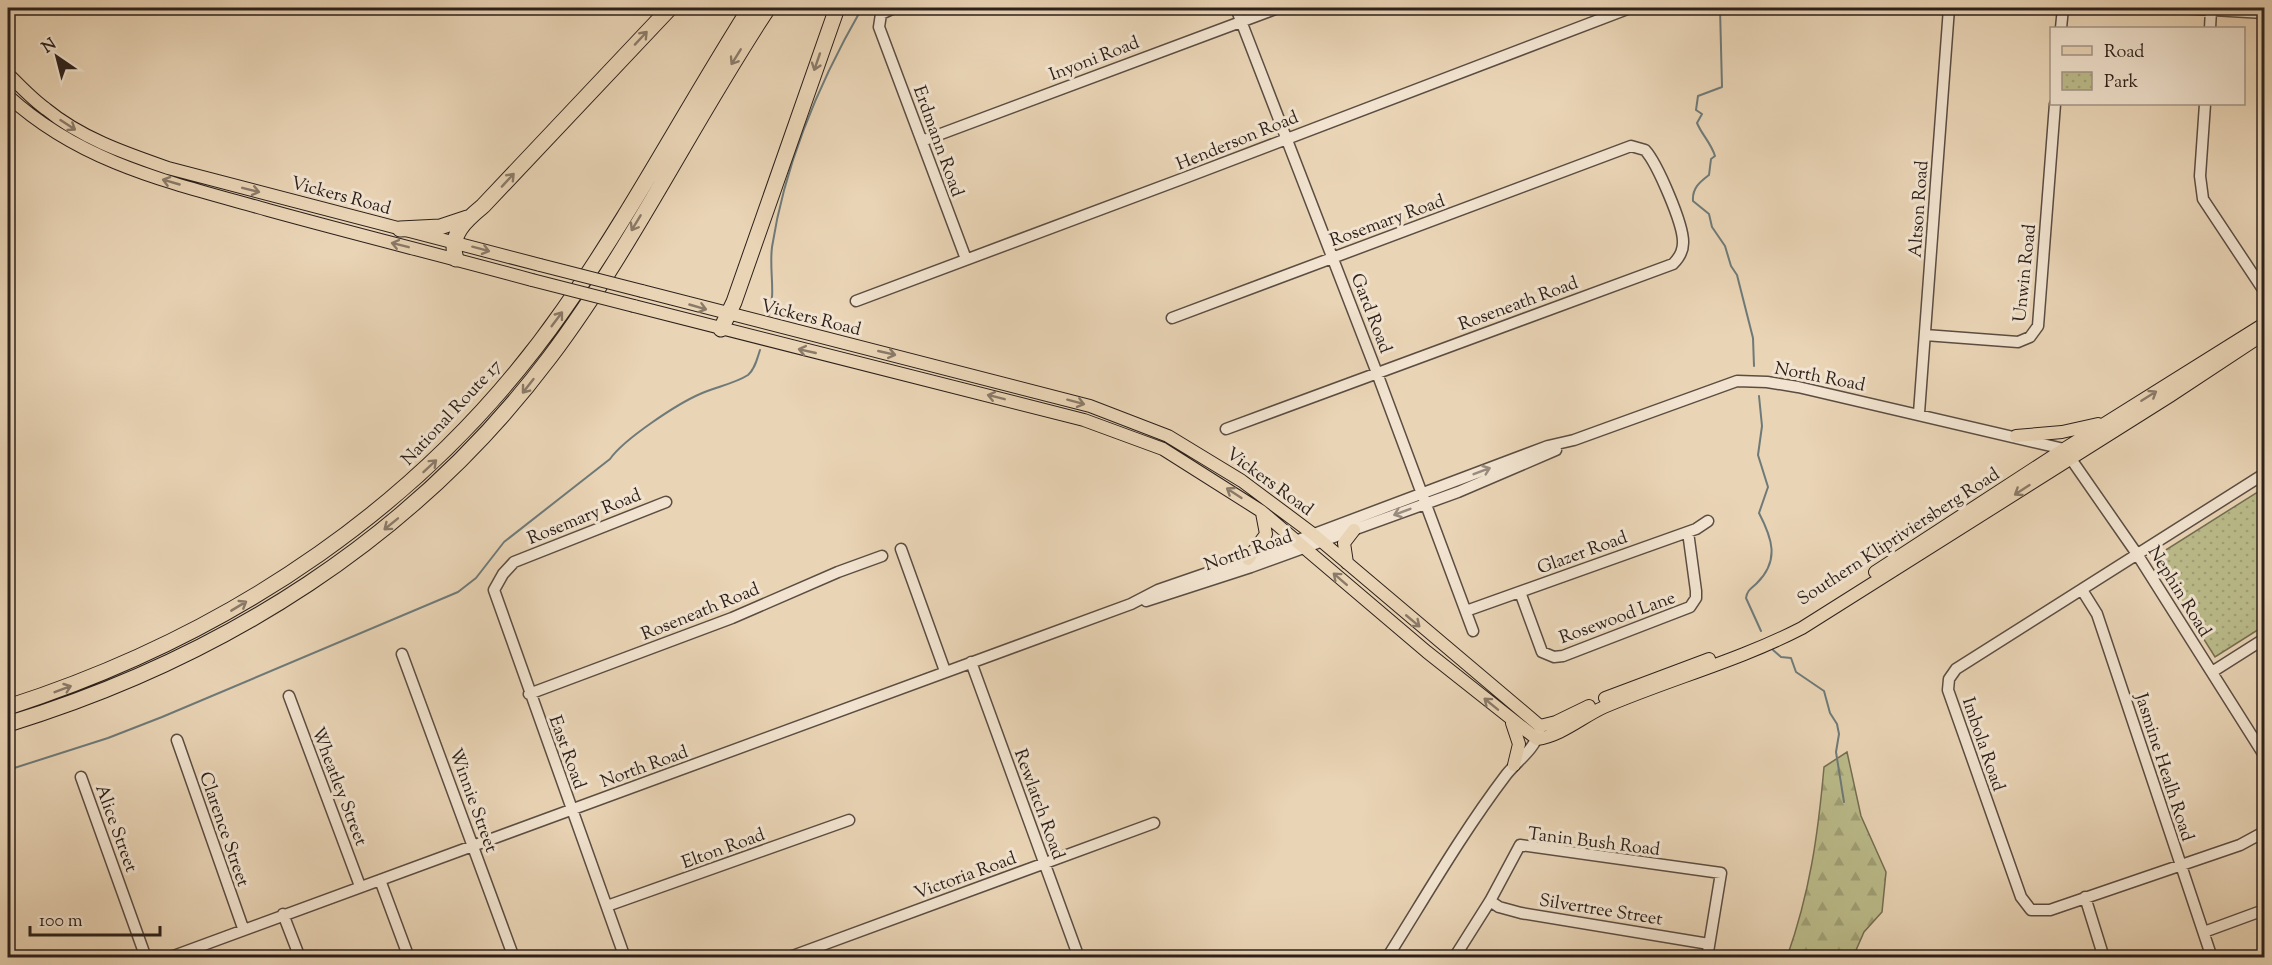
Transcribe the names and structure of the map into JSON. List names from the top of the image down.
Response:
{
  "streets": {
    "highway": ["National Route 17"],
    "main road": ["Vickers Road", "Southern Klipriviersberg Road"],
    "street": [
      "Inyoni Road",
      "Henderson Road",
      "Erdmann Road",
      "Altson Road",
      "Rosemary Road",
      "Unwin Road",
      "Roseneath Road",
      "Gard Road",
      "North Road",
      "Glazer Road",
      "Nephin Road",
      "Rosewood Lane",
      "Imbola Road",
      "East Road",
      "Jasmine Healh Road",
      "Wheatley Street",
      "Winnie Street",
      "Rewlatch Road",
      "Alice Street",
      "Clarence Street",
      "Tanin Bush Road",
      "Elton Road",
      "Victoria Road",
      "Silvertree Street"
    ]
  },
  "crossings": [
    ["Inyoni Road", "Erdmann Road"],
    ["Inyoni Road", "Gard Road"],
    ["Henderson Road", "Erdmann Road"],
    ["Henderson Road", "Gard Road"],
    ["Vickers Road", "North Road"],
    ["Vickers Road", "Southern Klipriviersberg Road"],
    ["Altson Road", "Unwin Road"],
    ["Altson Road", "North Road"],
    ["Rosemary Road", "Roseneath Road"],
    ["Rosemary Road", "Gard Road"],
    ["Rosemary Road", "East Road"],
    ["Roseneath Road", "Gard Road"],
    ["Roseneath Road", "East Road"],
    ["Gard Road", "North Road"],
    ["Gard Road", "Glazer Road"],
    ["North Road", "Southern Klipriviersberg Road"],
    ["North Road", "Nephin Road"],
    ["North Road", "East Road"],
    ["North Road", "Wheatley Street"],
    ["North Road", "Winnie Street"],
    ["North Road", "Rewlatch Road"],
    ["North Road", "Clarence Street"],
    ["Southern Klipriviersberg Road", "Nephin Road"],
    ["Glazer Road", "Rosewood Lane"],
    ["Nephin Road", "Imbola Road"],
    ["Imbola Road", "Jasmine Healh Road"],
    ["East Road", "Elton Road"],
    ["Rewlatch Road", "Victoria Road"],
    ["Tanin Bush Road", "Silvertree Street"]
  ],
  "legend": ["Road", "Park"],
  "scale_bar": "100 m",
  "north": "top left"
}
